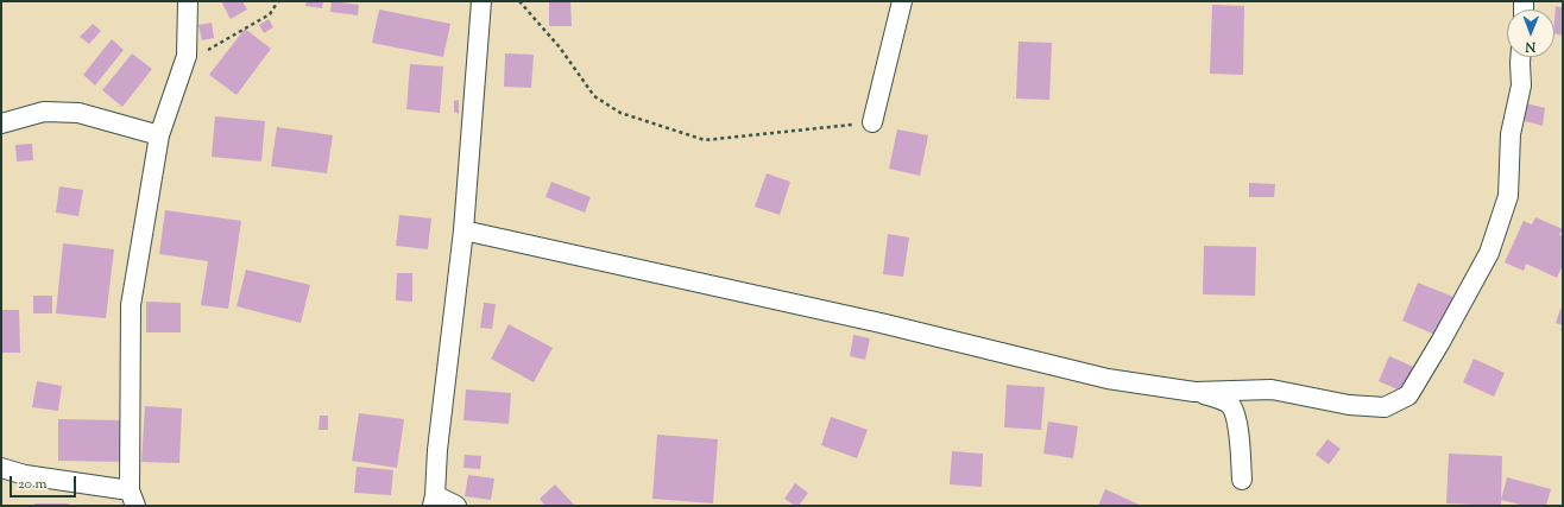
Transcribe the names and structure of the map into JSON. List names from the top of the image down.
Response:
{
  "scale_bar": "20 m",
  "north": "bottom"
}
